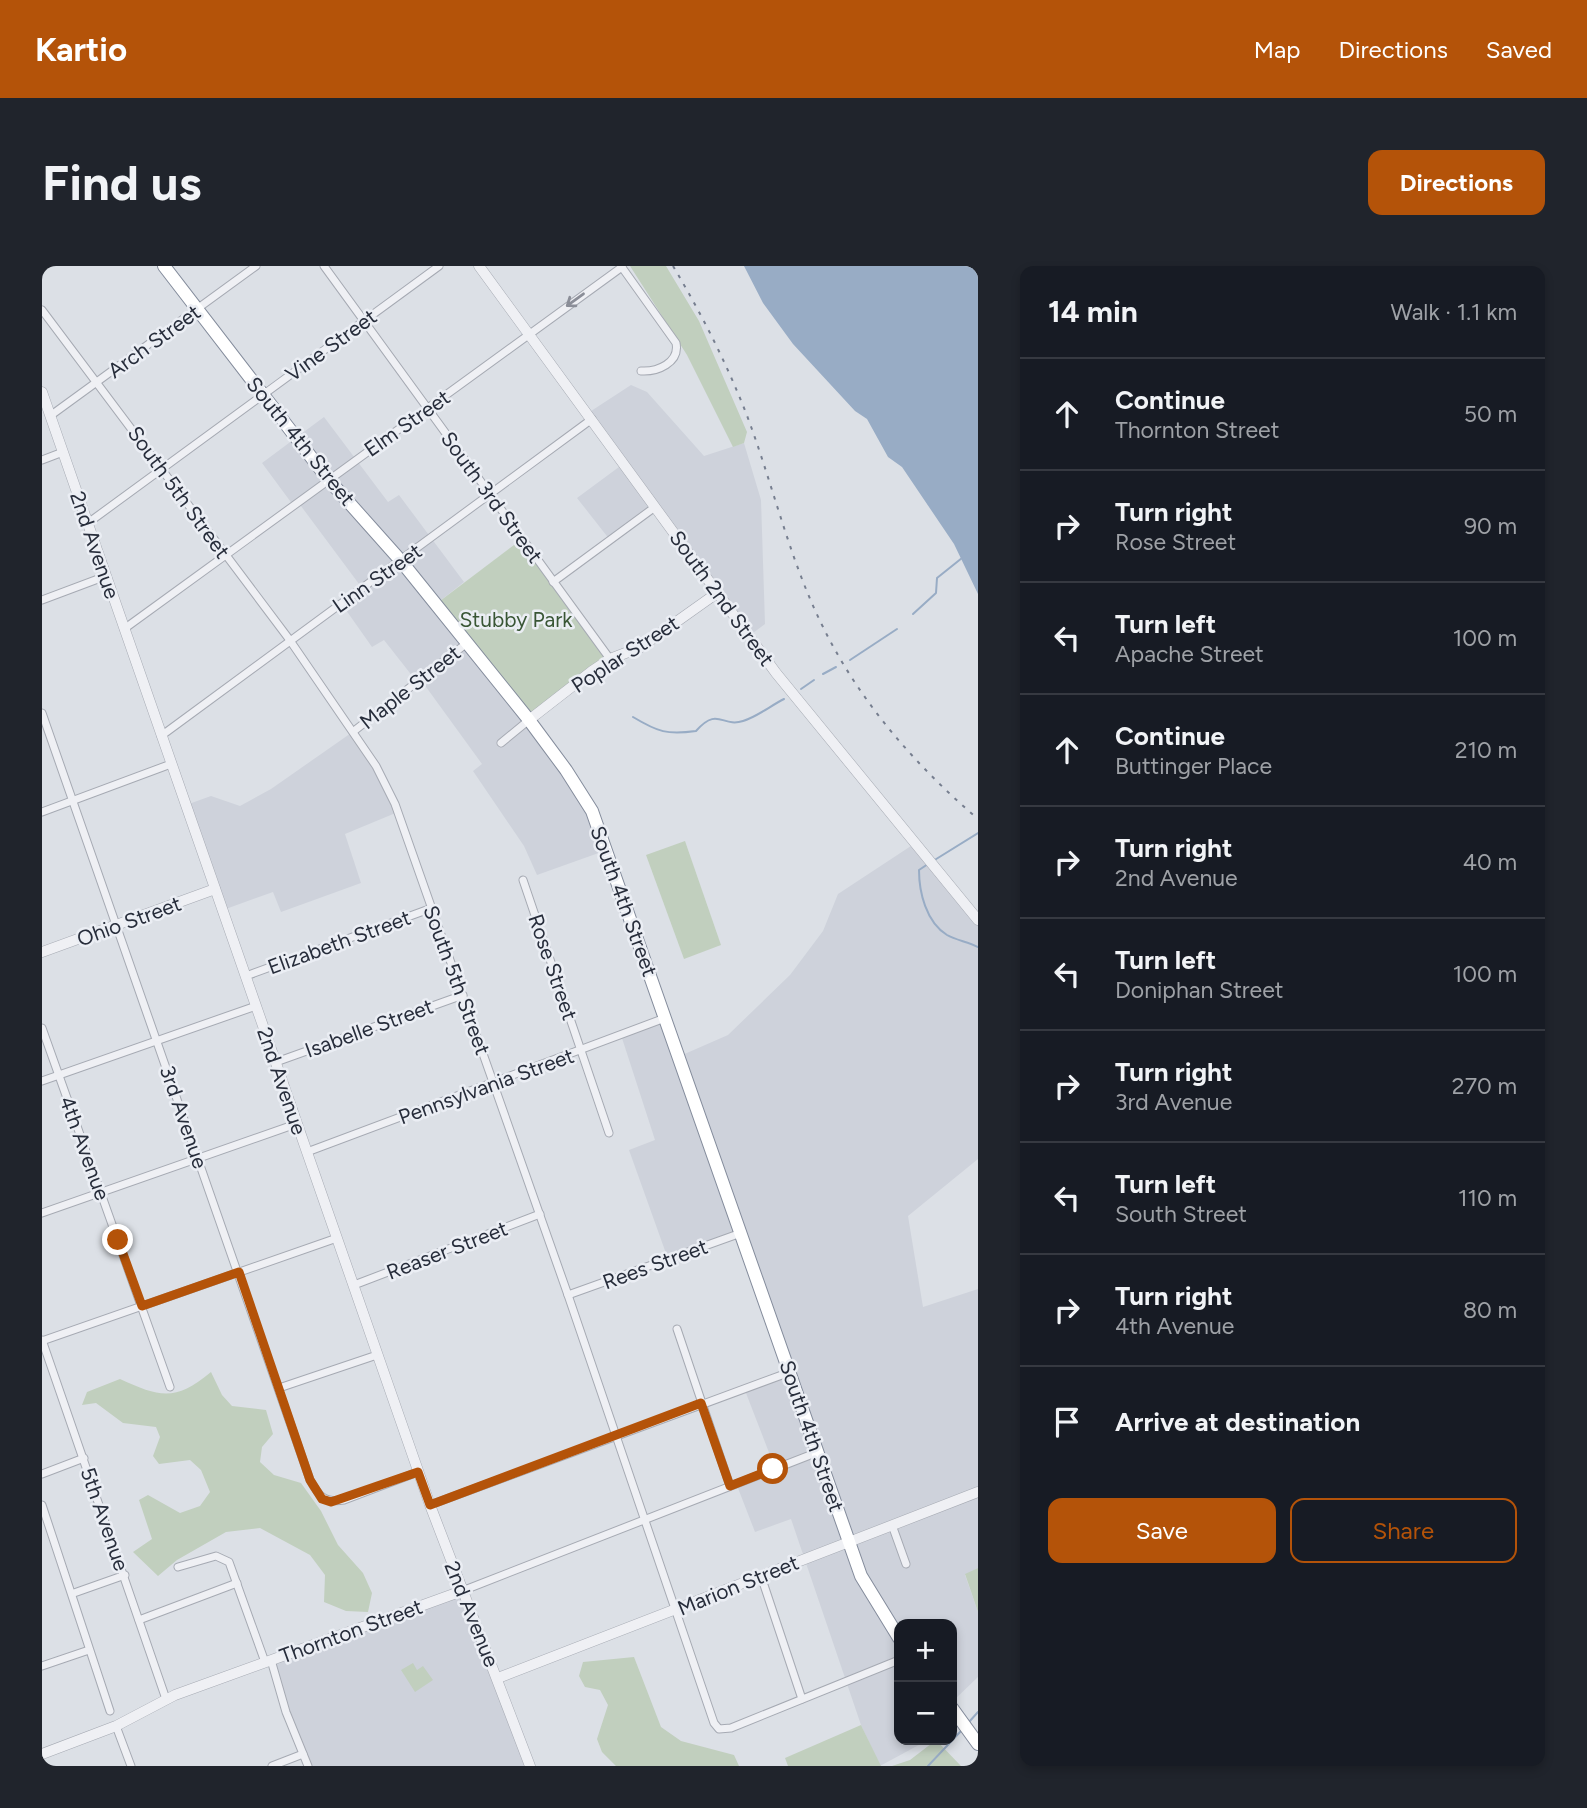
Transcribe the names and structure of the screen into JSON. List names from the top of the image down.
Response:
{
  "streets": {
    "highway": ["South 4th Street"],
    "street": [
      "Arch Street",
      "Vine Street",
      "Elm Street",
      "South 5th Street",
      "South 3rd Street",
      "2nd Avenue",
      "Linn Street",
      "South 2nd Street",
      "Poplar Street",
      "Maple Street",
      "Ohio Street",
      "Elizabeth Street",
      "Rose Street",
      "Isabelle Street",
      "Pennsylvania Street",
      "3rd Avenue",
      "4th Avenue",
      "Reaser Street",
      "Rees Street",
      "5th Avenue",
      "Marion Street",
      "Thornton Street"
    ]
  },
  "crossings": [
    ["Arch Street", "South 4th Street"],
    ["Arch Street", "South 5th Street"],
    ["Arch Street", "2nd Avenue"],
    ["Vine Street", "South 4th Street"],
    ["Vine Street", "South 5th Street"],
    ["Vine Street", "South 3rd Street"],
    ["Vine Street", "2nd Avenue"],
    ["Elm Street", "South 4th Street"],
    ["Elm Street", "South 5th Street"],
    ["Elm Street", "South 3rd Street"],
    ["Elm Street", "2nd Avenue"],
    ["Elm Street", "South 2nd Street"],
    ["South 4th Street", "Linn Street"],
    ["South 4th Street", "Poplar Street"],
    ["South 4th Street", "Maple Street"],
    ["South 4th Street", "Pennsylvania Street"],
    ["South 4th Street", "Rees Street"],
    ["South 4th Street", "Marion Street"],
    ["South 4th Street", "Thornton Street"],
    ["South 5th Street", "Linn Street"],
    ["South 5th Street", "Maple Street"],
    ["South 5th Street", "Elizabeth Street"],
    ["South 5th Street", "Isabelle Street"],
    ["South 5th Street", "Pennsylvania Street"],
    ["South 5th Street", "Reaser Street"],
    ["South 5th Street", "Rees Street"],
    ["South 5th Street", "Marion Street"],
    ["South 5th Street", "Thornton Street"],
    ["South 3rd Street", "Linn Street"],
    ["South 3rd Street", "Poplar Street"],
    ["2nd Avenue", "Linn Street"],
    ["2nd Avenue", "Ohio Street"],
    ["2nd Avenue", "Elizabeth Street"],
    ["2nd Avenue", "Isabelle Street"],
    ["2nd Avenue", "Pennsylvania Street"],
    ["2nd Avenue", "3rd Avenue"],
    ["2nd Avenue", "Reaser Street"],
    ["2nd Avenue", "Marion Street"],
    ["2nd Avenue", "Thornton Street"],
    ["Linn Street", "South 2nd Street"],
    ["South 2nd Street", "Poplar Street"],
    ["Ohio Street", "3rd Avenue"],
    ["Rose Street", "Pennsylvania Street"],
    ["5th Avenue", "Thornton Street"]
  ],
  "parks": ["Stubby Park"],
  "page": {
    "header": "Kartio",
    "nav": ["Map", "Directions", "Saved"],
    "buttons": [
      "Directions",
      ["Save", "Share"]
    ],
    "title": "Find us",
    "heading": ["14 min", "Walk · 1.1 km"],
    "list": [
      ["Continue", "Thornton Street", "50 m"],
      ["Turn right", "Rose Street", "90 m"],
      ["Turn left", "Apache Street", "100 m"],
      ["Continue", "Buttinger Place", "210 m"],
      ["Turn right", "2nd Avenue", "40 m"],
      ["Turn left", "Doniphan Street", "100 m"],
      ["Turn right", "3rd Avenue", "270 m"],
      ["Turn left", "South Street", "110 m"],
      ["Turn right", "4th Avenue", "80 m"],
      "Arrive at destination"
    ],
    "map_buttons": ["+", "−"]
  }
}
